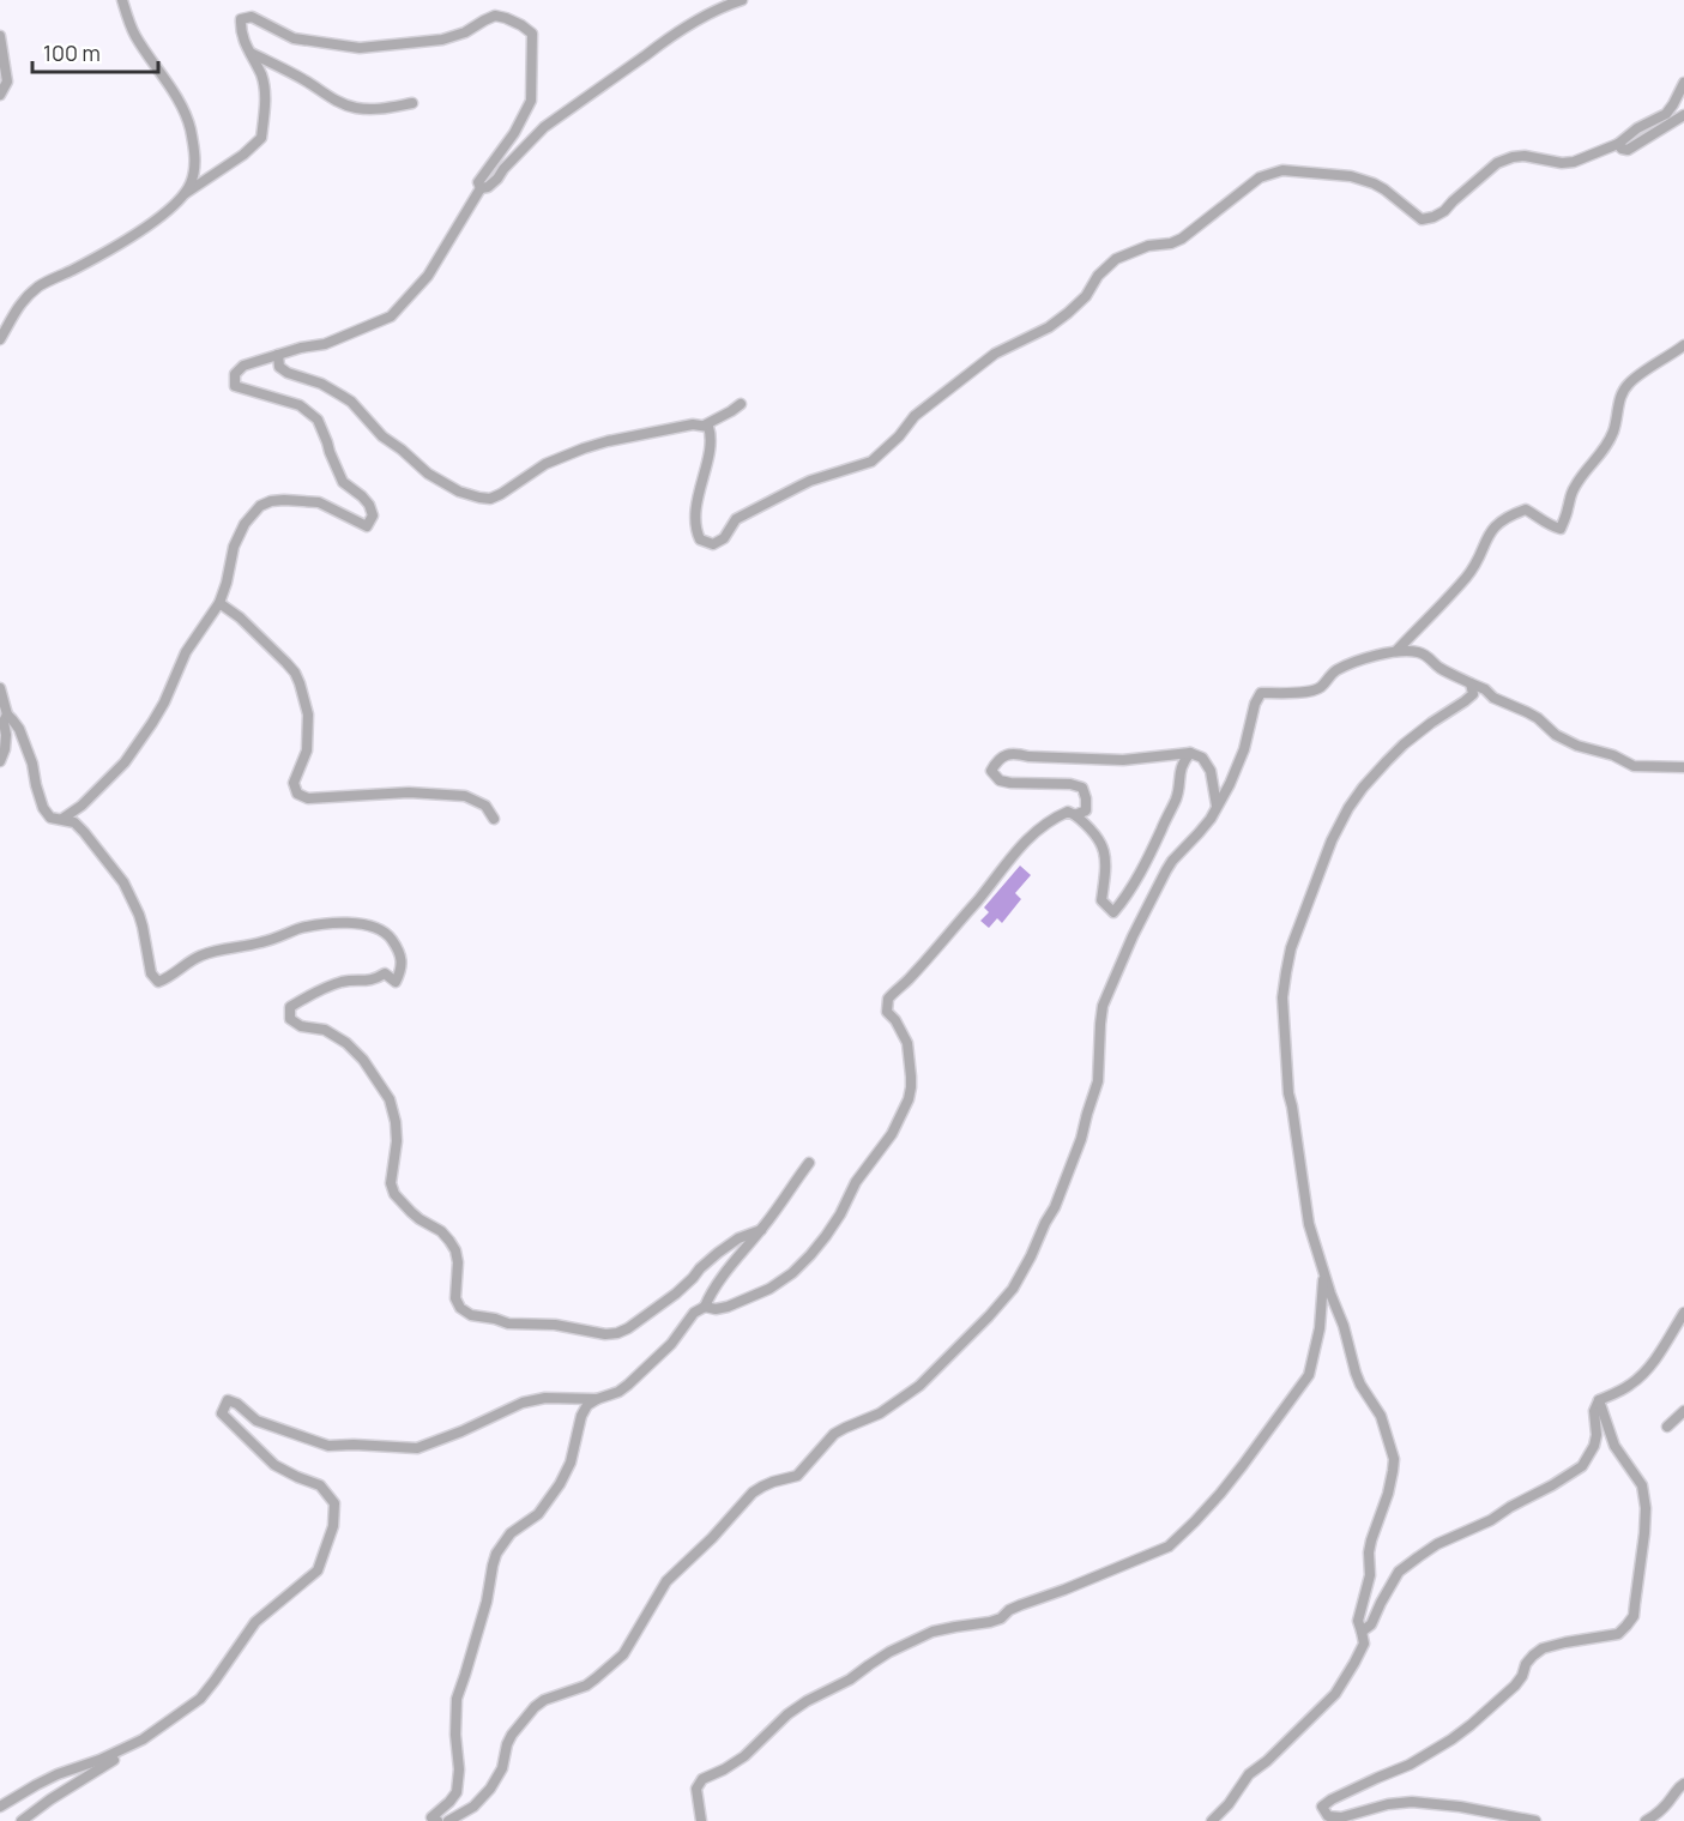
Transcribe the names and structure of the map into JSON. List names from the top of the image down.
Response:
{
  "scale_bar": "100 m"
}
